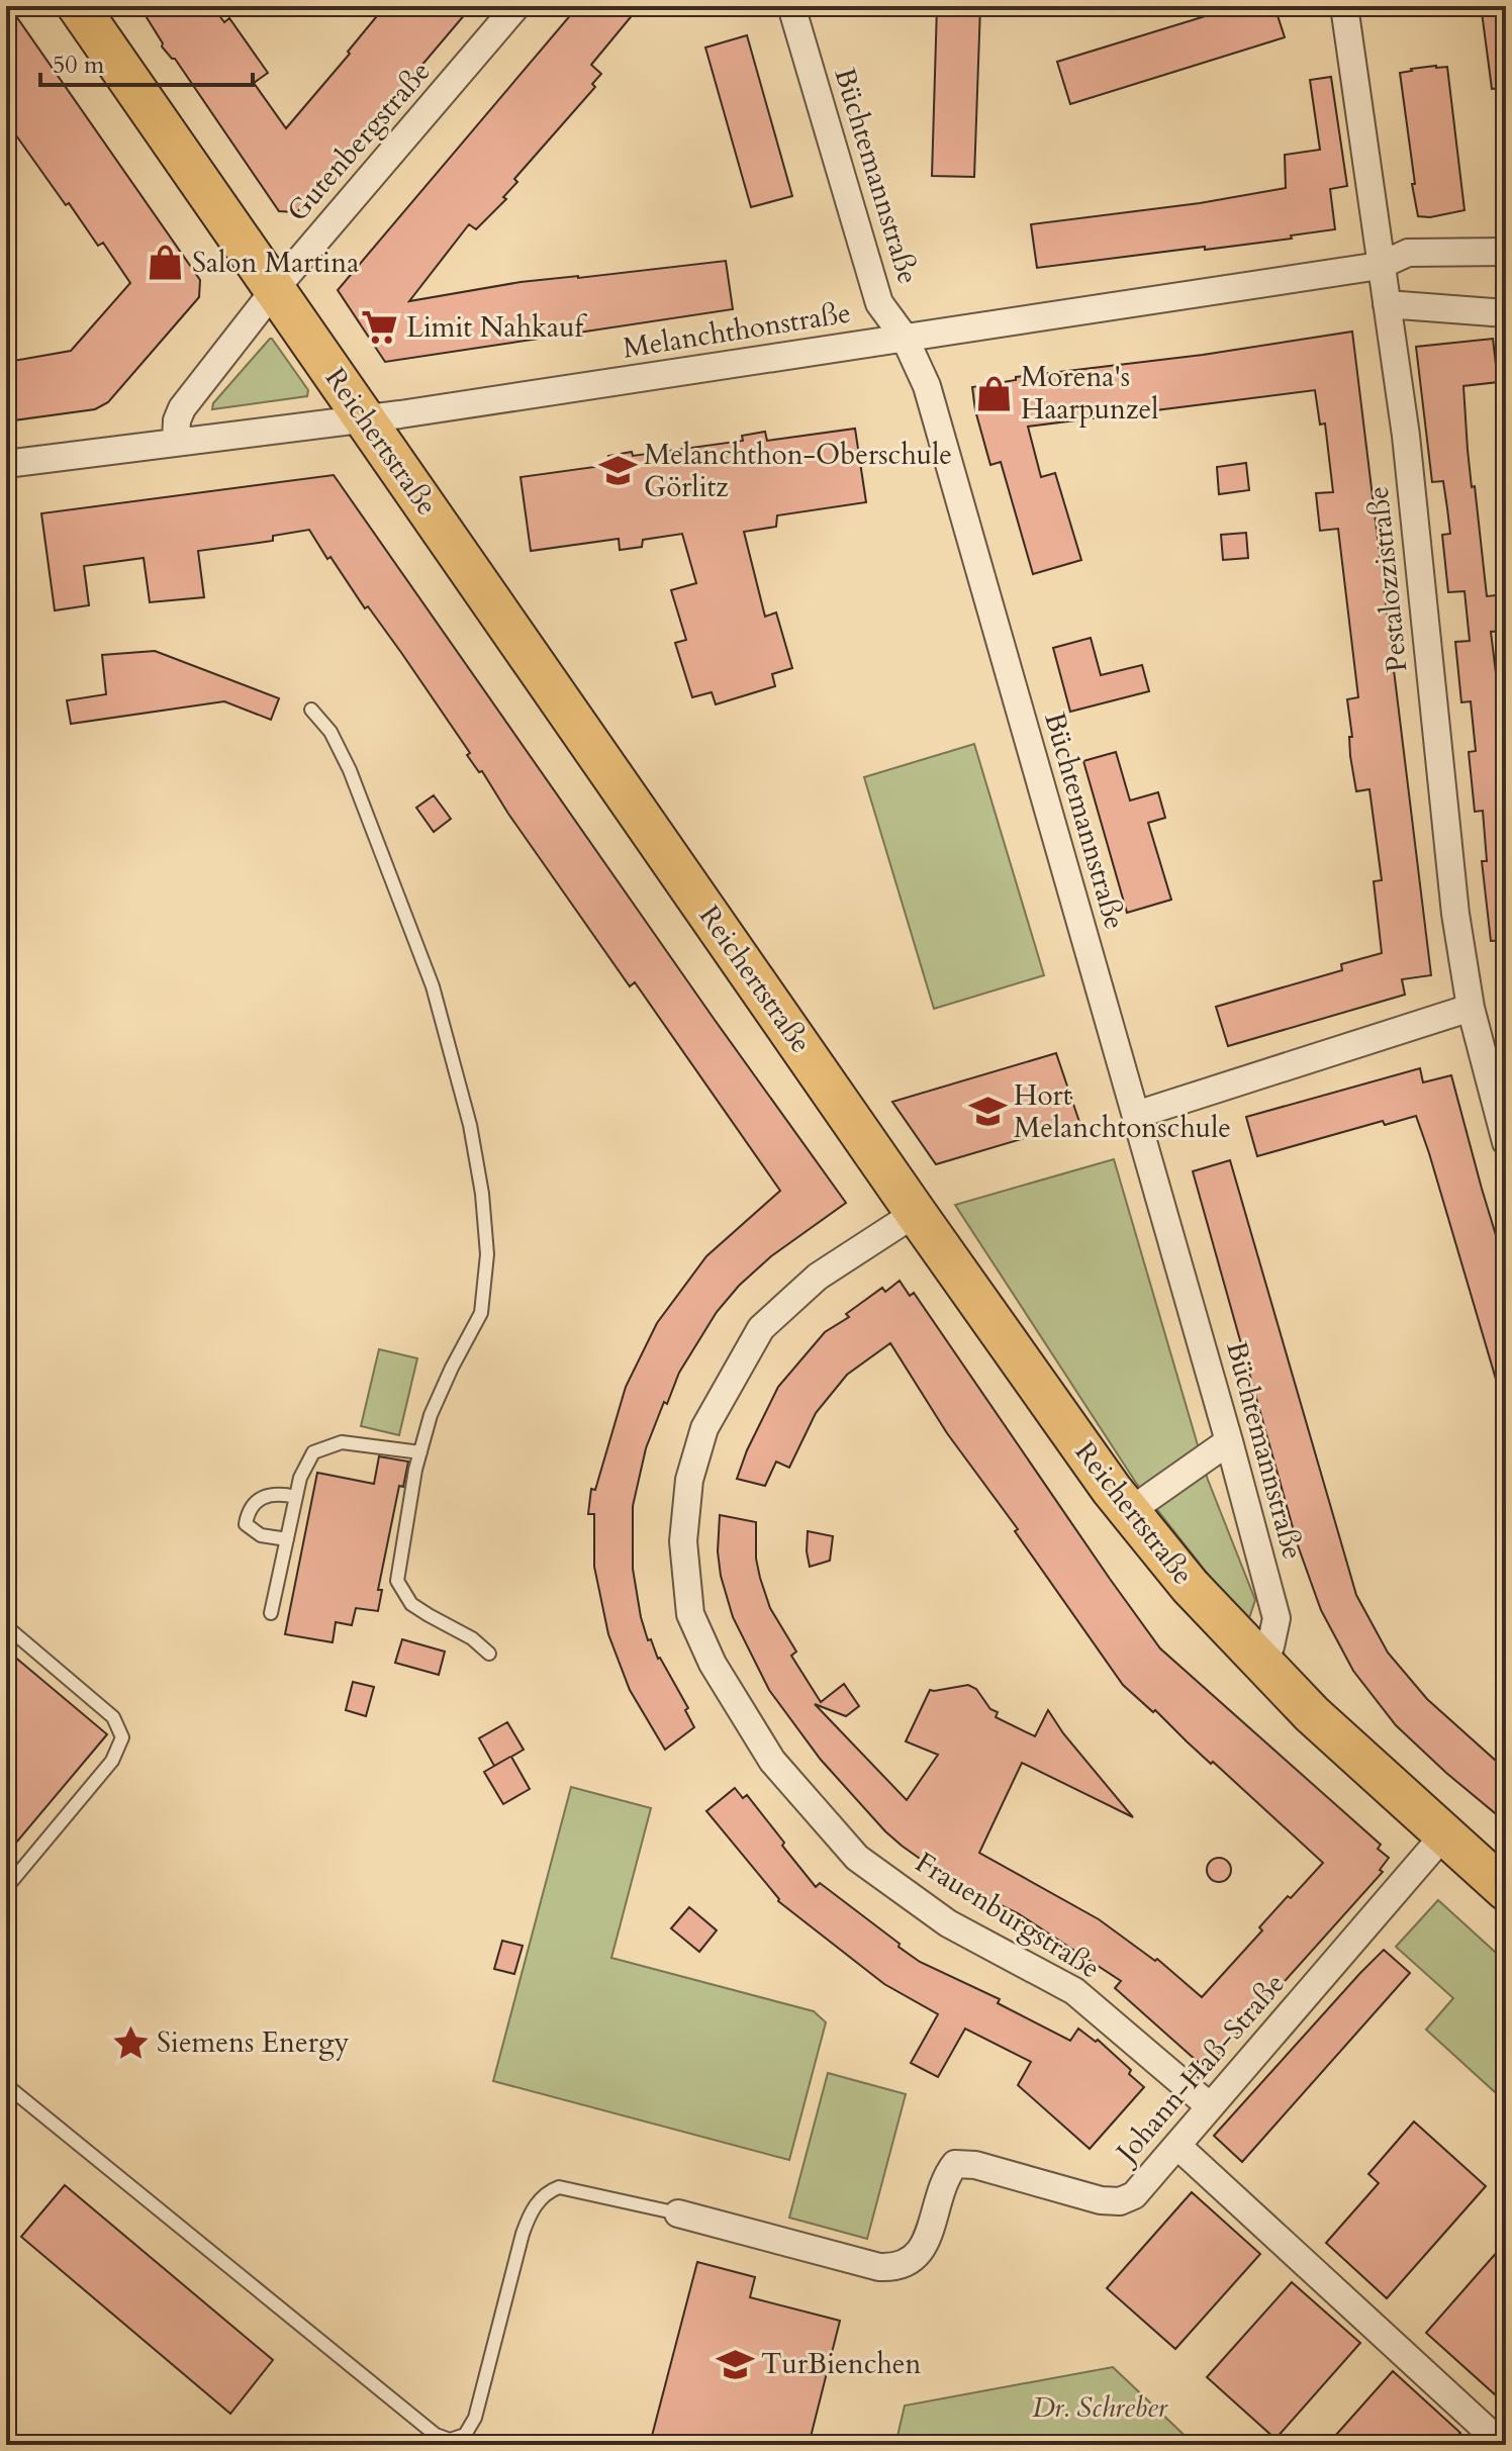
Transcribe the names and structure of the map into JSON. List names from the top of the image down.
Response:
{
  "streets": {
    "main road": ["Reichertstraße"],
    "street": [
      "Gutenbergstraße",
      "Büchtemannstraße",
      "Melanchthonstraße",
      "Pestalozzistraße",
      "Frauenburgstraße",
      "Johann-Haß-Straße"
    ]
  },
  "crossings": [
    ["Gutenbergstraße", "Melanchthonstraße"],
    ["Gutenbergstraße", "Reichertstraße"],
    ["Büchtemannstraße", "Melanchthonstraße"],
    ["Büchtemannstraße", "Reichertstraße"],
    ["Melanchthonstraße", "Reichertstraße"],
    ["Melanchthonstraße", "Pestalozzistraße"],
    ["Reichertstraße", "Frauenburgstraße"],
    ["Reichertstraße", "Johann-Haß-Straße"],
    ["Frauenburgstraße", "Johann-Haß-Straße"]
  ],
  "parks": ["Dr. Schreber"],
  "places": {
    "shop": ["Salon Martina", "Morena's Haarpunzel"],
    "supermarket": ["Limit Nahkauf"],
    "school or university": ["Melanchthon-Oberschule Görlitz", "Hort Melanchtonschule", "TurBienchen"],
    "place": ["Siemens Energy"]
  },
  "scale_bar": "50 m"
}
